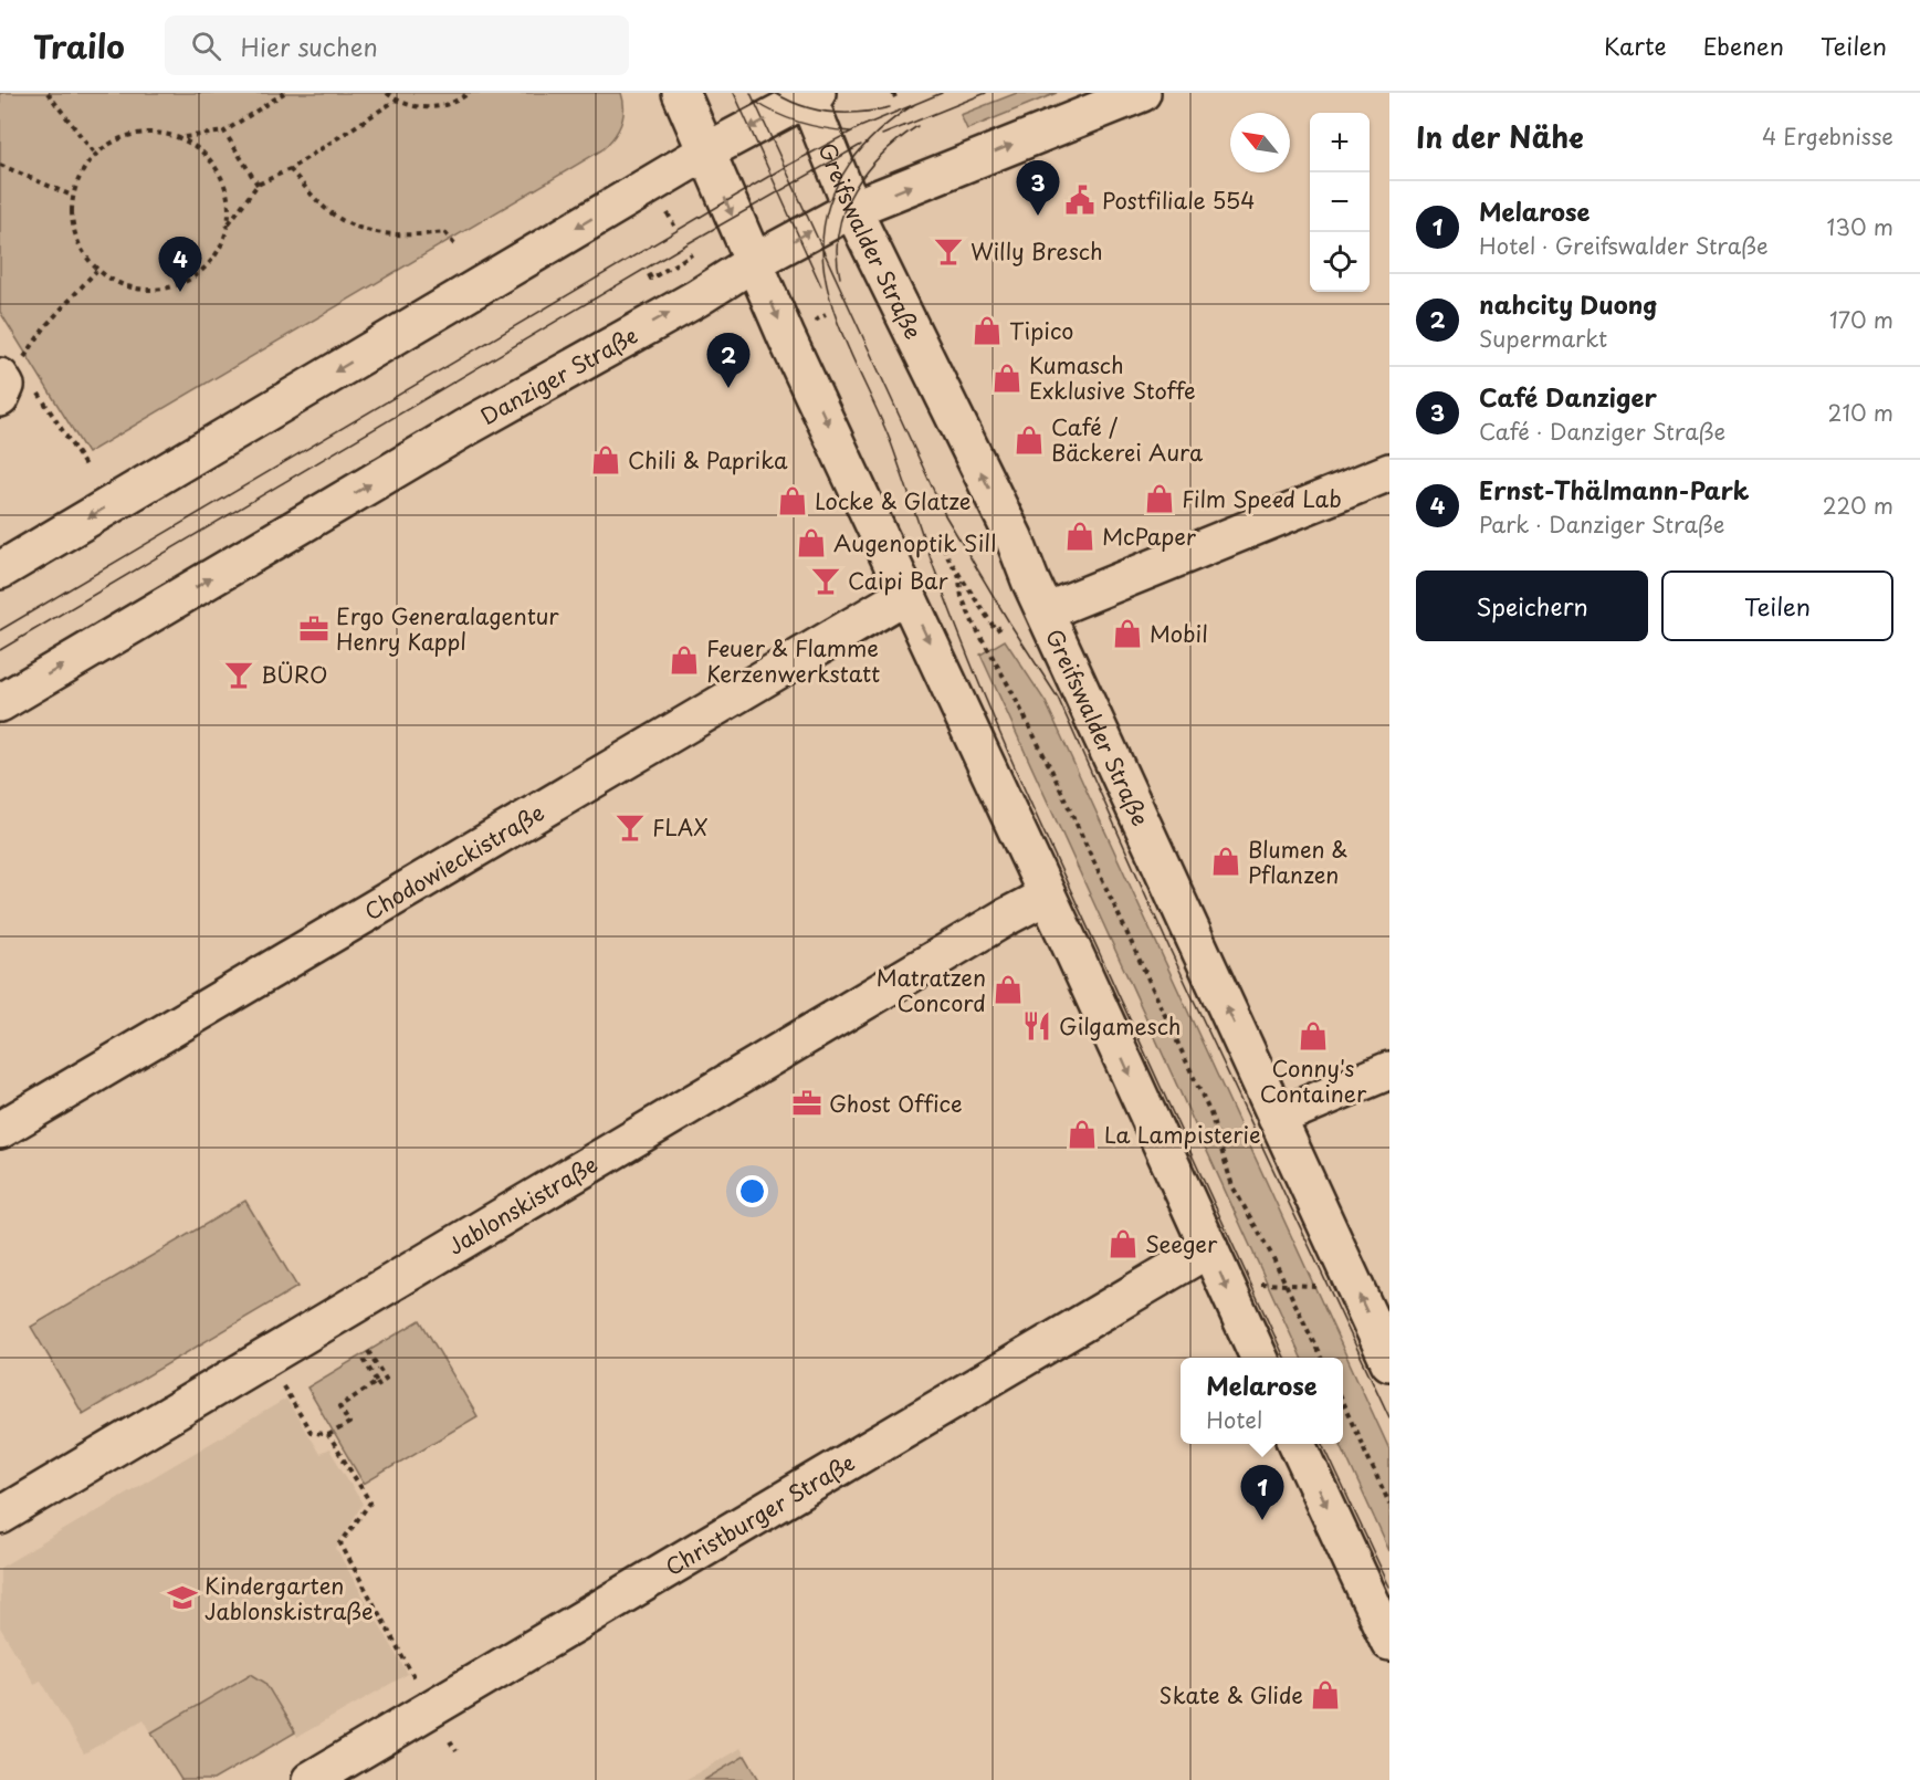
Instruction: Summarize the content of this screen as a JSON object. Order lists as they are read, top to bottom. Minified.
{"streets":{"main road":["Greifswalder Straße","Danziger Straße","Chodowieckistraße","Jablonskistraße","Christburger Straße"]},"crossings":[["Greifswalder Straße","Danziger Straße"]],"places":{"public building":["Postfiliale 554"],"bar":["Willy Bresch","Caipi Bar","BÜRO","FLAX"],"shop":["Tipico","Kumasch Exklusive Stoffe","Café / Bäckerei Aura","Chili & Paprika","Film Speed Lab","Locke & Glatze","McPaper","Augenoptik Sill","Mobil","Feuer & Flamme Kerzenwerkstatt","Blumen & Pflanzen","Matratzen Concord","Conny's Container","La Lampisterie","Seeger","Skate & Glide"],"office":["Ergo Generalagentur Henry Kappl","Ghost Office"],"restaurant":["Gilgamesch"],"school or university":["Kindergarten Jablonskistraße"]},"north":"top left","page":{"header":"Trailo","search":"Hier suchen","nav":["Karte","Ebenen","Teilen"],"heading":["In der Nähe","4 Ergebnisse"],"map_buttons":["+","−"],"pins":["3","4","2","1"],"list":[{"mark":"1","name":"Melarose","note":"Hotel · Greifswalder Straße","value":"130 m"},{"mark":"2","name":"nahcity Duong","note":"Supermarkt","value":"170 m"},{"mark":"3","name":"Café Danziger","note":"Café · Danziger Straße","value":"210 m"},{"mark":"4","name":"Ernst-Thälmann-Park","note":"Park · Danziger Straße","value":"220 m"}],"buttons":["Speichern","Teilen"],"popup":["Melarose","Hotel"]}}
